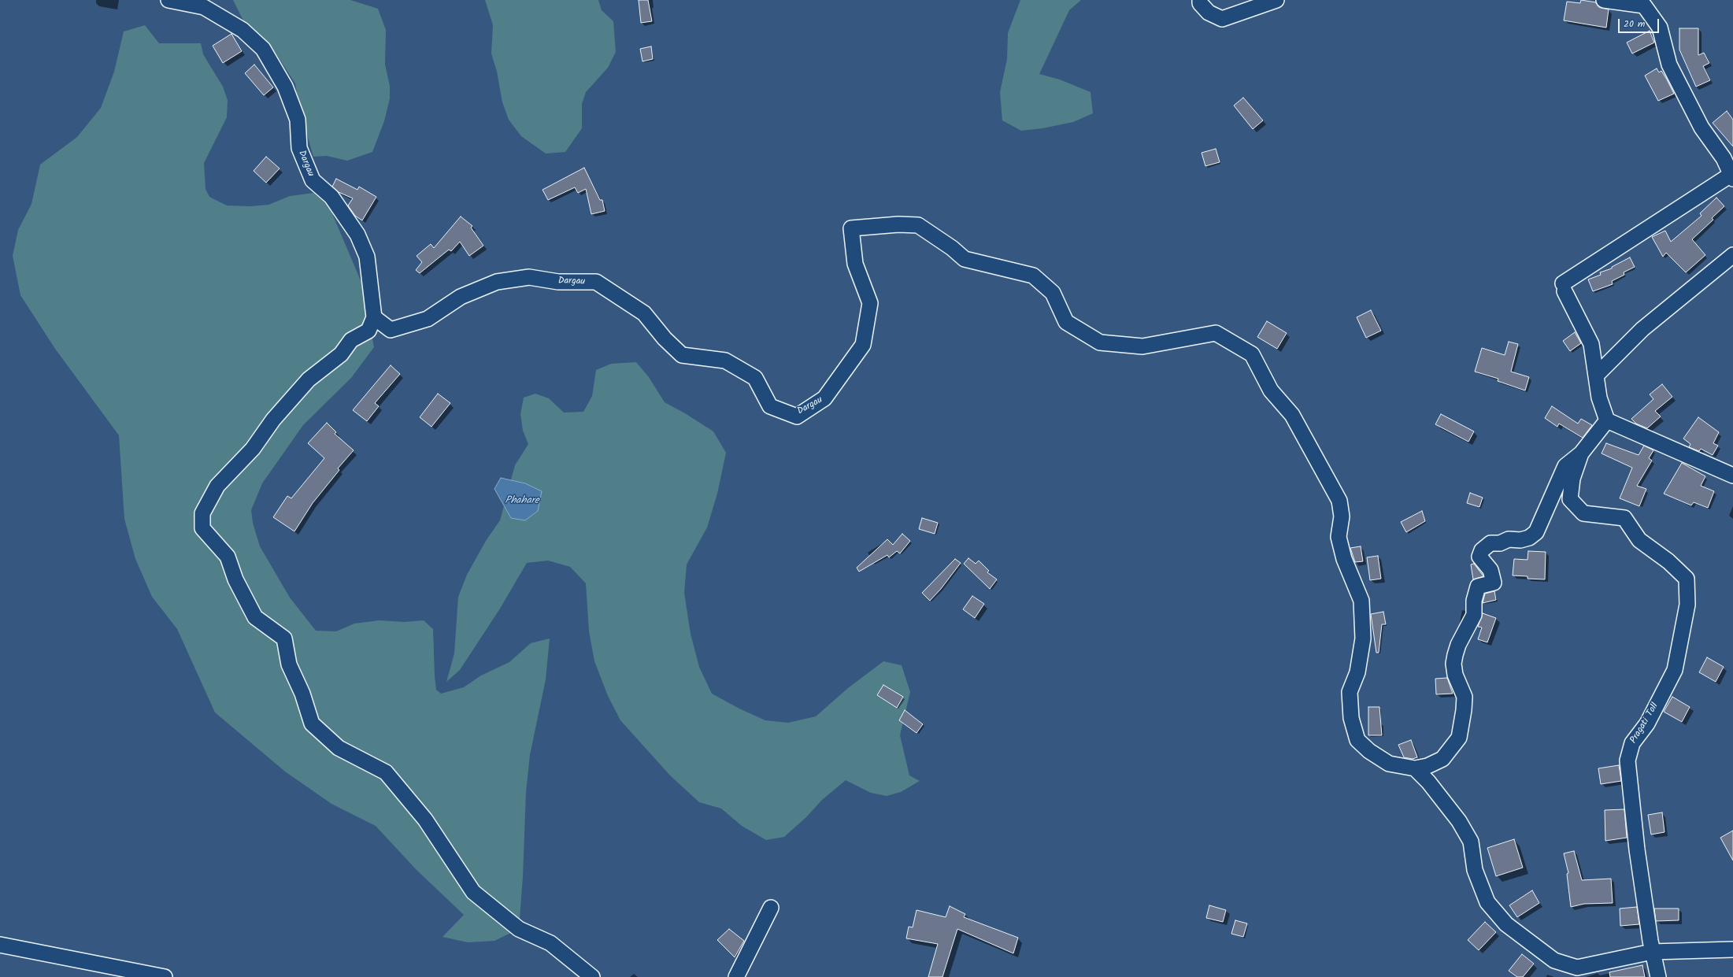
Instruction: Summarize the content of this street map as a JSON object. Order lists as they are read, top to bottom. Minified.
{"streets":{"street":["Dargau","Pragati Toll"]},"water":["Phahare"],"scale_bar":"20 m"}
